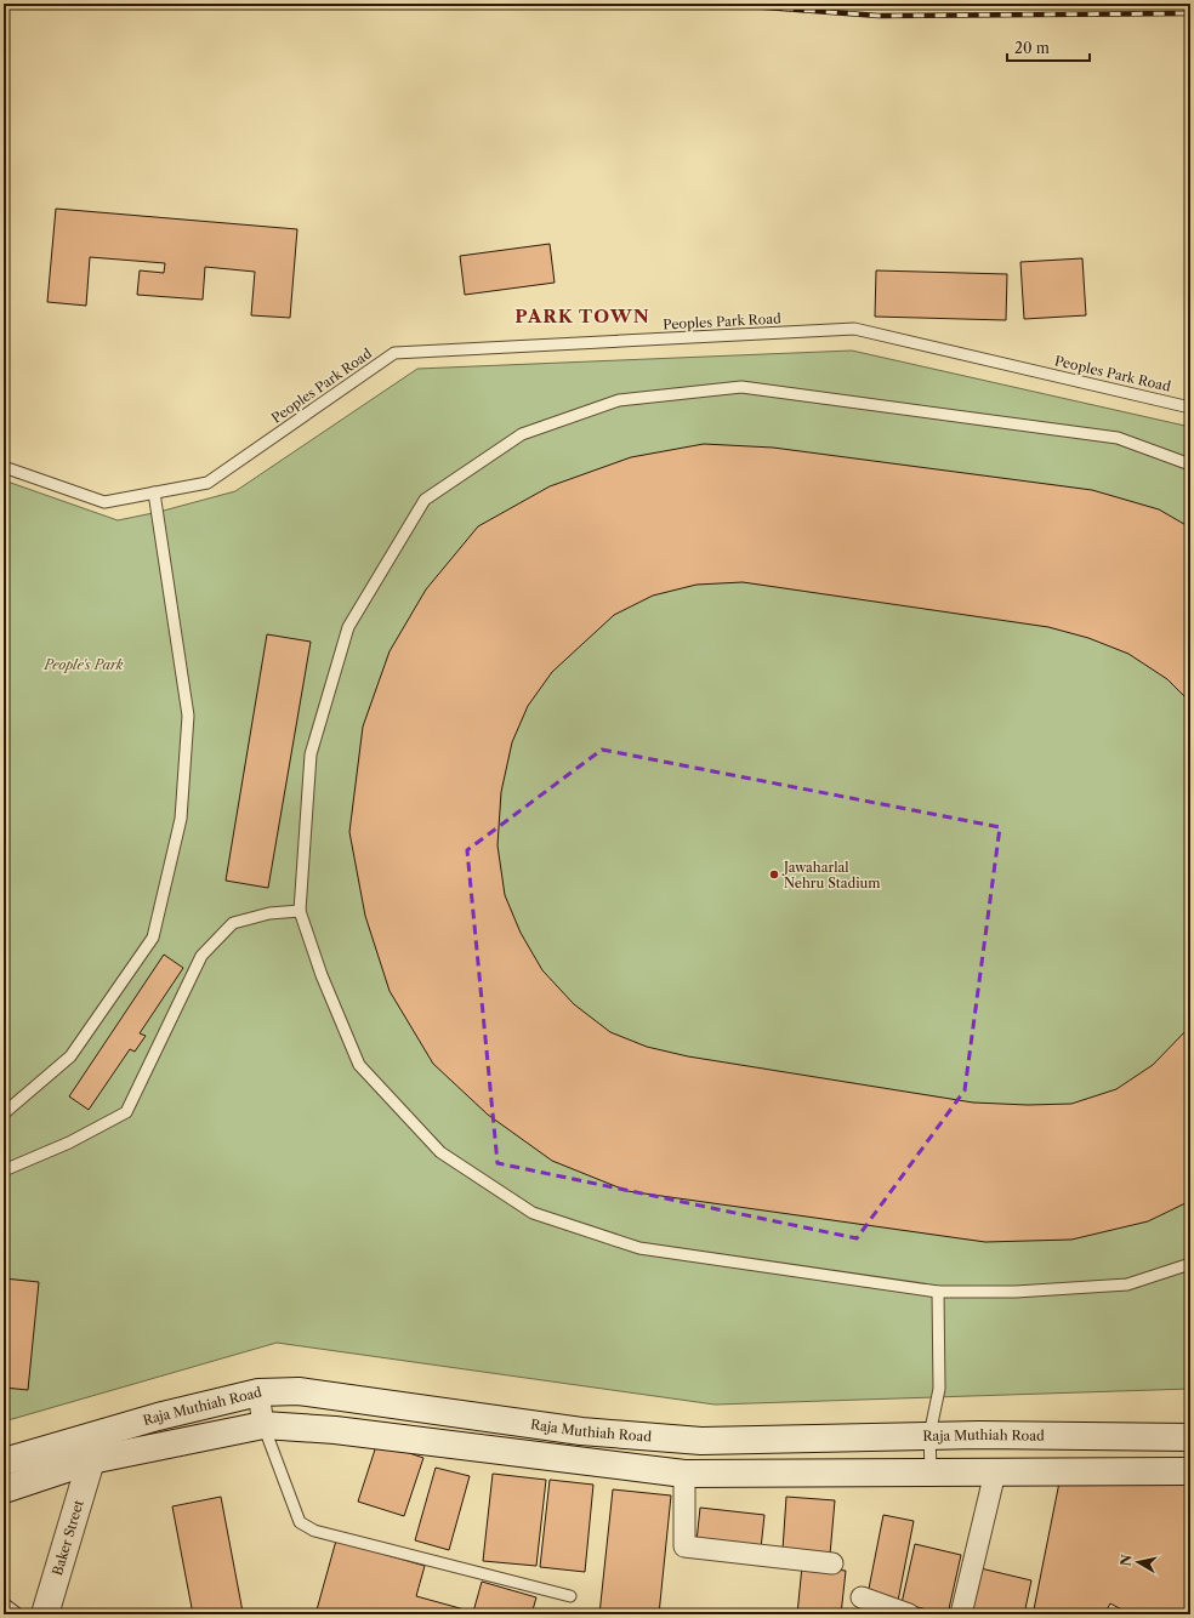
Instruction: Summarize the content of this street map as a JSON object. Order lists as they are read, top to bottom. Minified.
{"streets":{"main road":["Raja Muthiah Road","Baker Street"],"lane":["Peoples Park Road"]},"districts":["PARK TOWN"],"parks":["People's Park"],"places":["Jawaharlal Nehru Stadium"],"scale_bar":"20 m","north":"left"}
